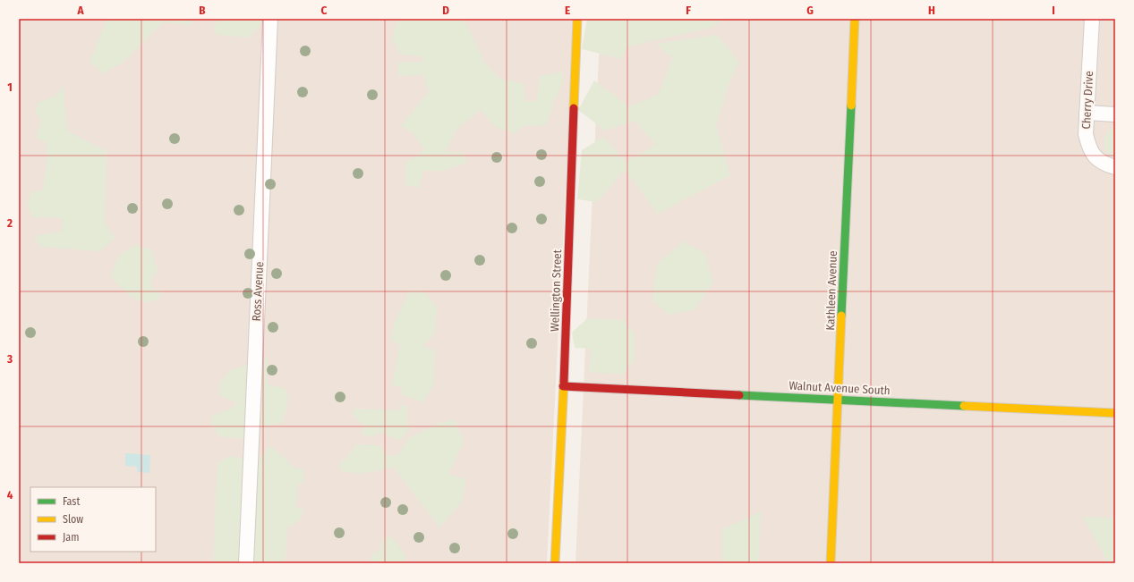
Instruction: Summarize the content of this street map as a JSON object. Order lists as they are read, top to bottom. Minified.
{"streets":{"street":["Cherry Drive","Wellington Street","Kathleen Avenue","Ross Avenue","Walnut Avenue South"]},"crossings":[["Wellington Street","Walnut Avenue South"],["Kathleen Avenue","Walnut Avenue South"]],"legend":["Fast","Slow","Jam"],"grid":{"columns":["A","B","C","D","E","F","G","H","I"],"rows":["1","2","3","4"]}}
